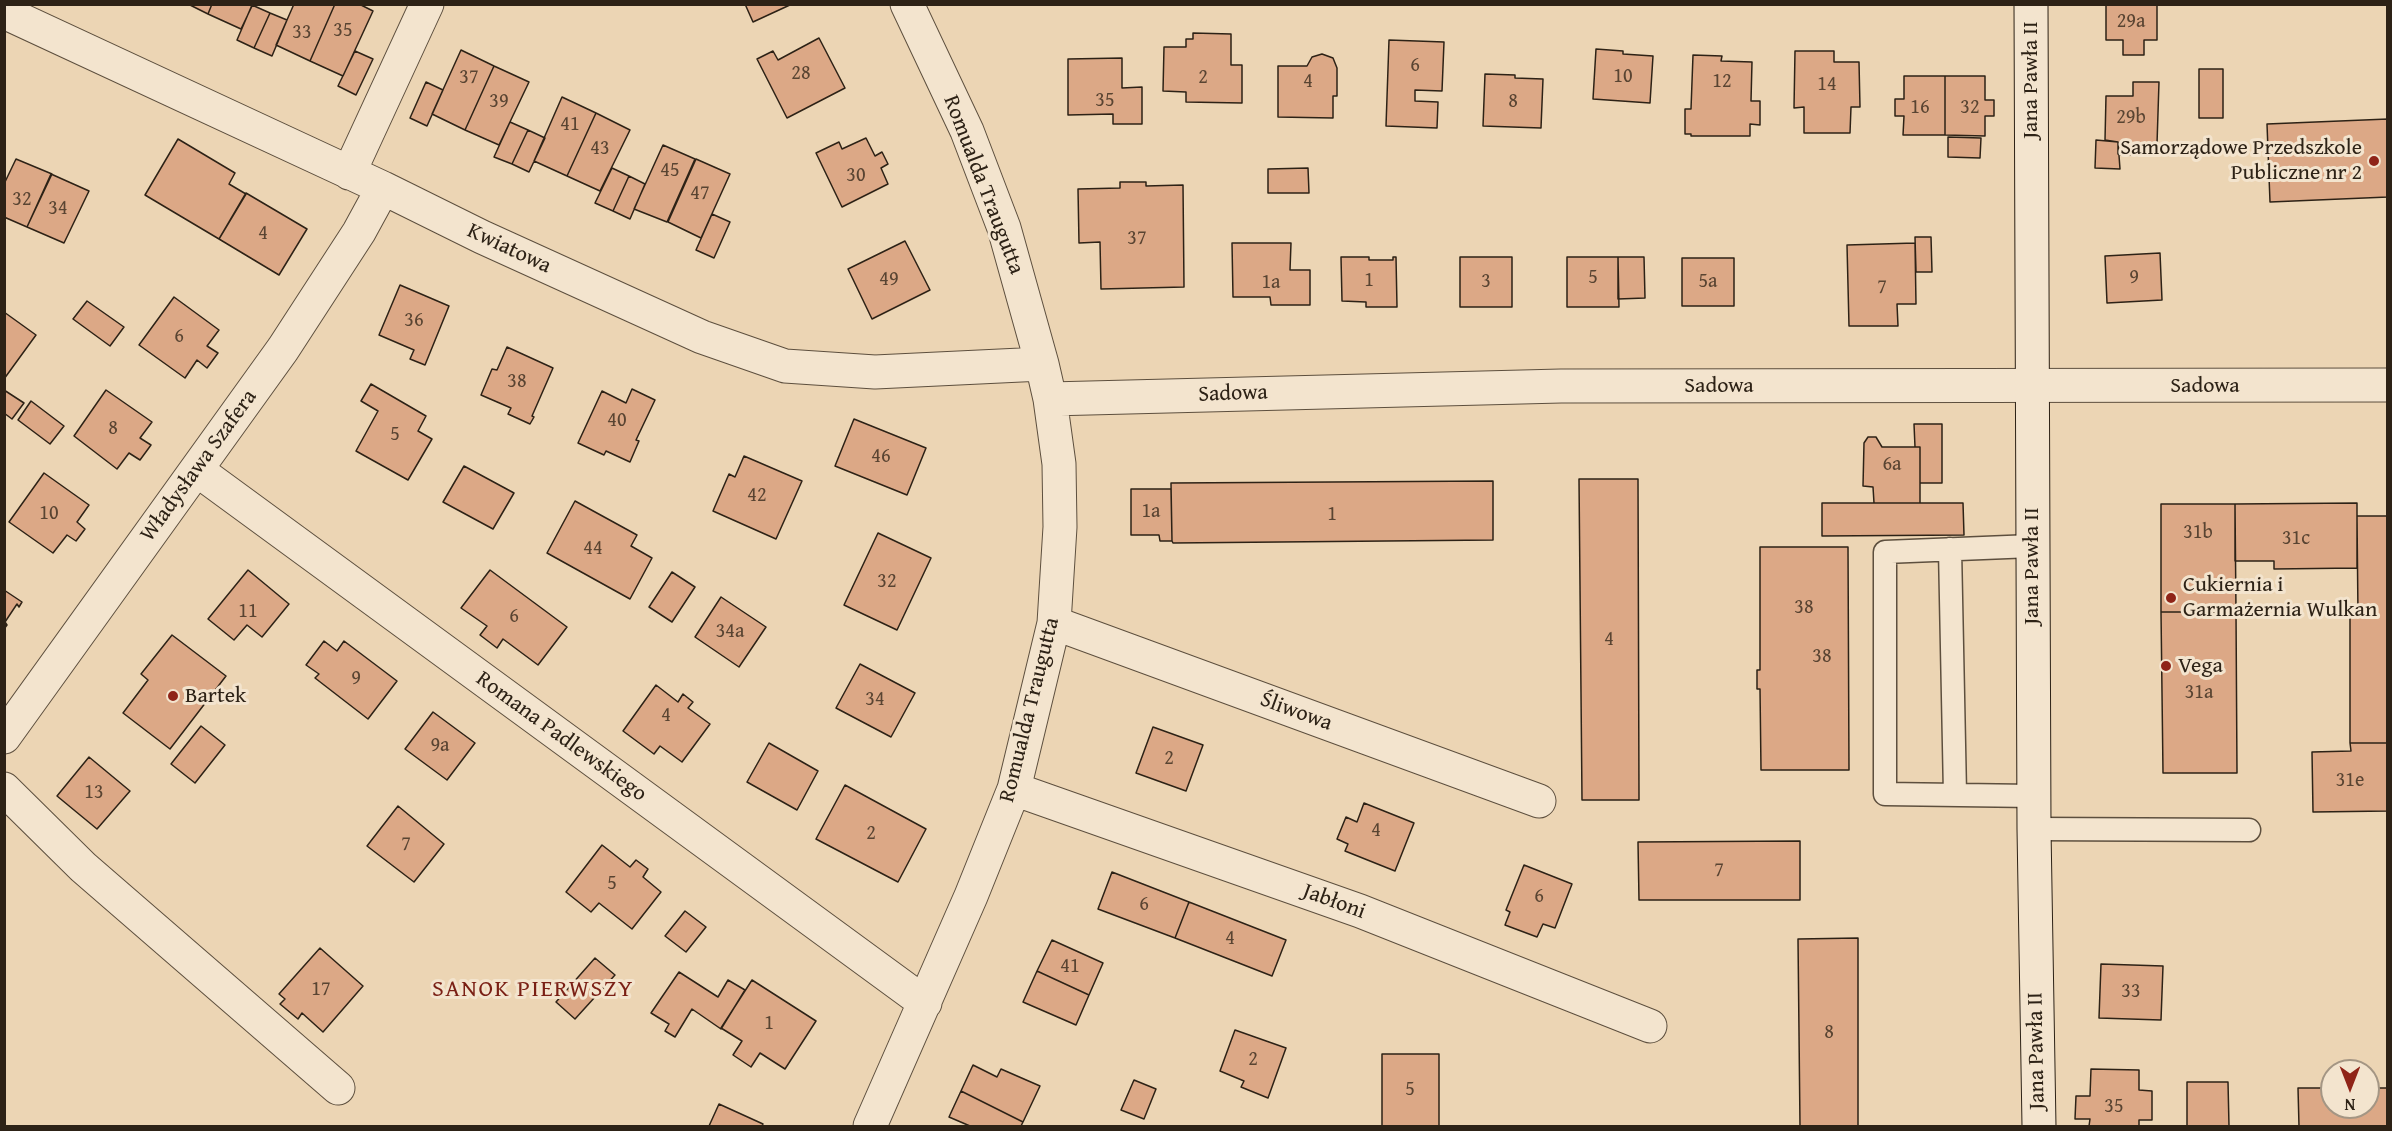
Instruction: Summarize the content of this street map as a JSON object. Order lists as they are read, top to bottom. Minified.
{"streets":{"street":["Jana Pawła II","Romualda Traugutta","Kwiatowa","Sadowa","Władysława Szafera","Śliwowa","Romana Padlewskiego","Jabłoni"]},"crossings":[["Jana Pawła II","Sadowa"],["Romualda Traugutta","Kwiatowa"],["Romualda Traugutta","Sadowa"],["Romualda Traugutta","Śliwowa"],["Romualda Traugutta","Romana Padlewskiego"],["Romualda Traugutta","Jabłoni"],["Kwiatowa","Władysława Szafera"],["Władysława Szafera","Romana Padlewskiego"]],"districts":["SANOK PIERWSZY"],"places":["Samorządowe Przedszkole Publiczne nr 2","Cukiernia i Garmażernia Wulkan","Vega","Bartek"],"house_numbers":["29a","35","33","6","28","10","37","2","4","12","14","35","39","8","16","32","29b","41","43","45","30","47","32","34","4","37","5","9","49","1","3","5a","1a","7","36","6","38","40","8","5","46","6a","42","1a","10","1","31b","31c","44","32","38","11","6","34a","4","38","9","31a","34","4","9a","2","31e","13","4","2","7","7","5","6","6","4","41","17","33","1","8","2","5","35"],"north":"bottom"}
